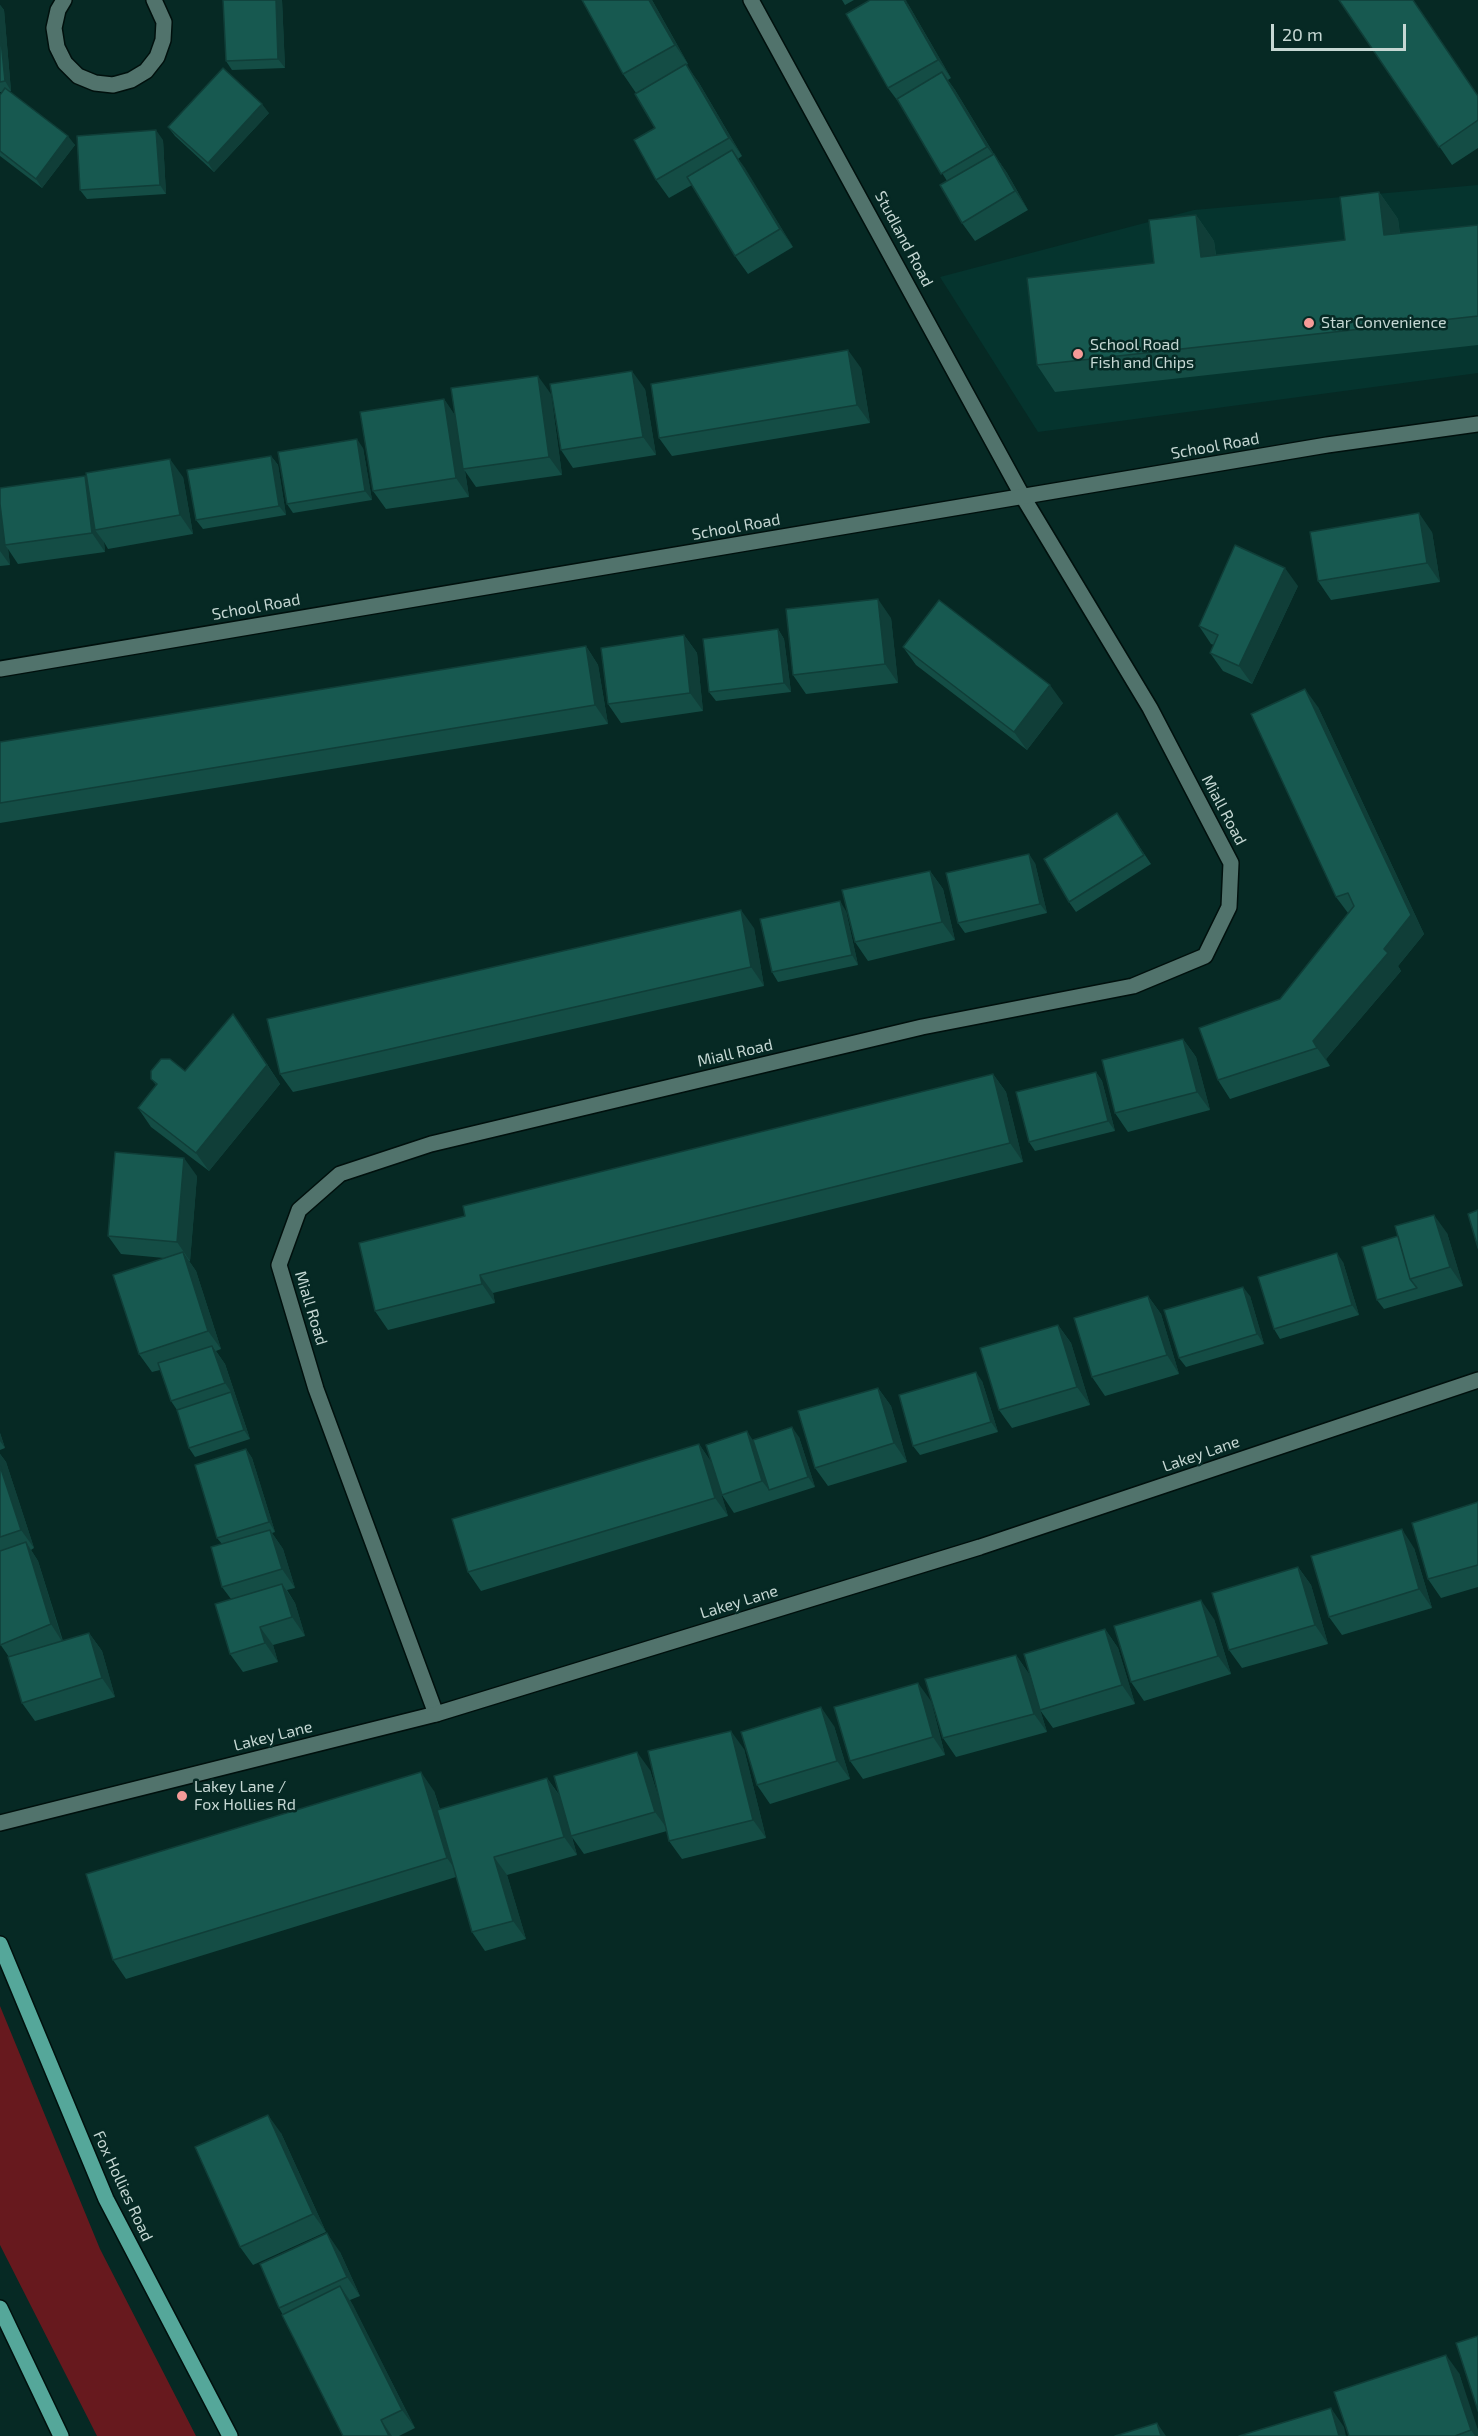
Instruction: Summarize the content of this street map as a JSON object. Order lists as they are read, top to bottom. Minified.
{"streets":{"main road":["Fox Hollies Road"],"street":["Studland Road","School Road","Miall Road","Lakey Lane"]},"crossings":[["Studland Road","School Road"],["Studland Road","Miall Road"],["School Road","Miall Road"],["Miall Road","Lakey Lane"]],"places":["Star Convenience","School Road Fish and Chips","Lakey Lane / Fox Hollies Rd"],"scale_bar":"20 m"}
